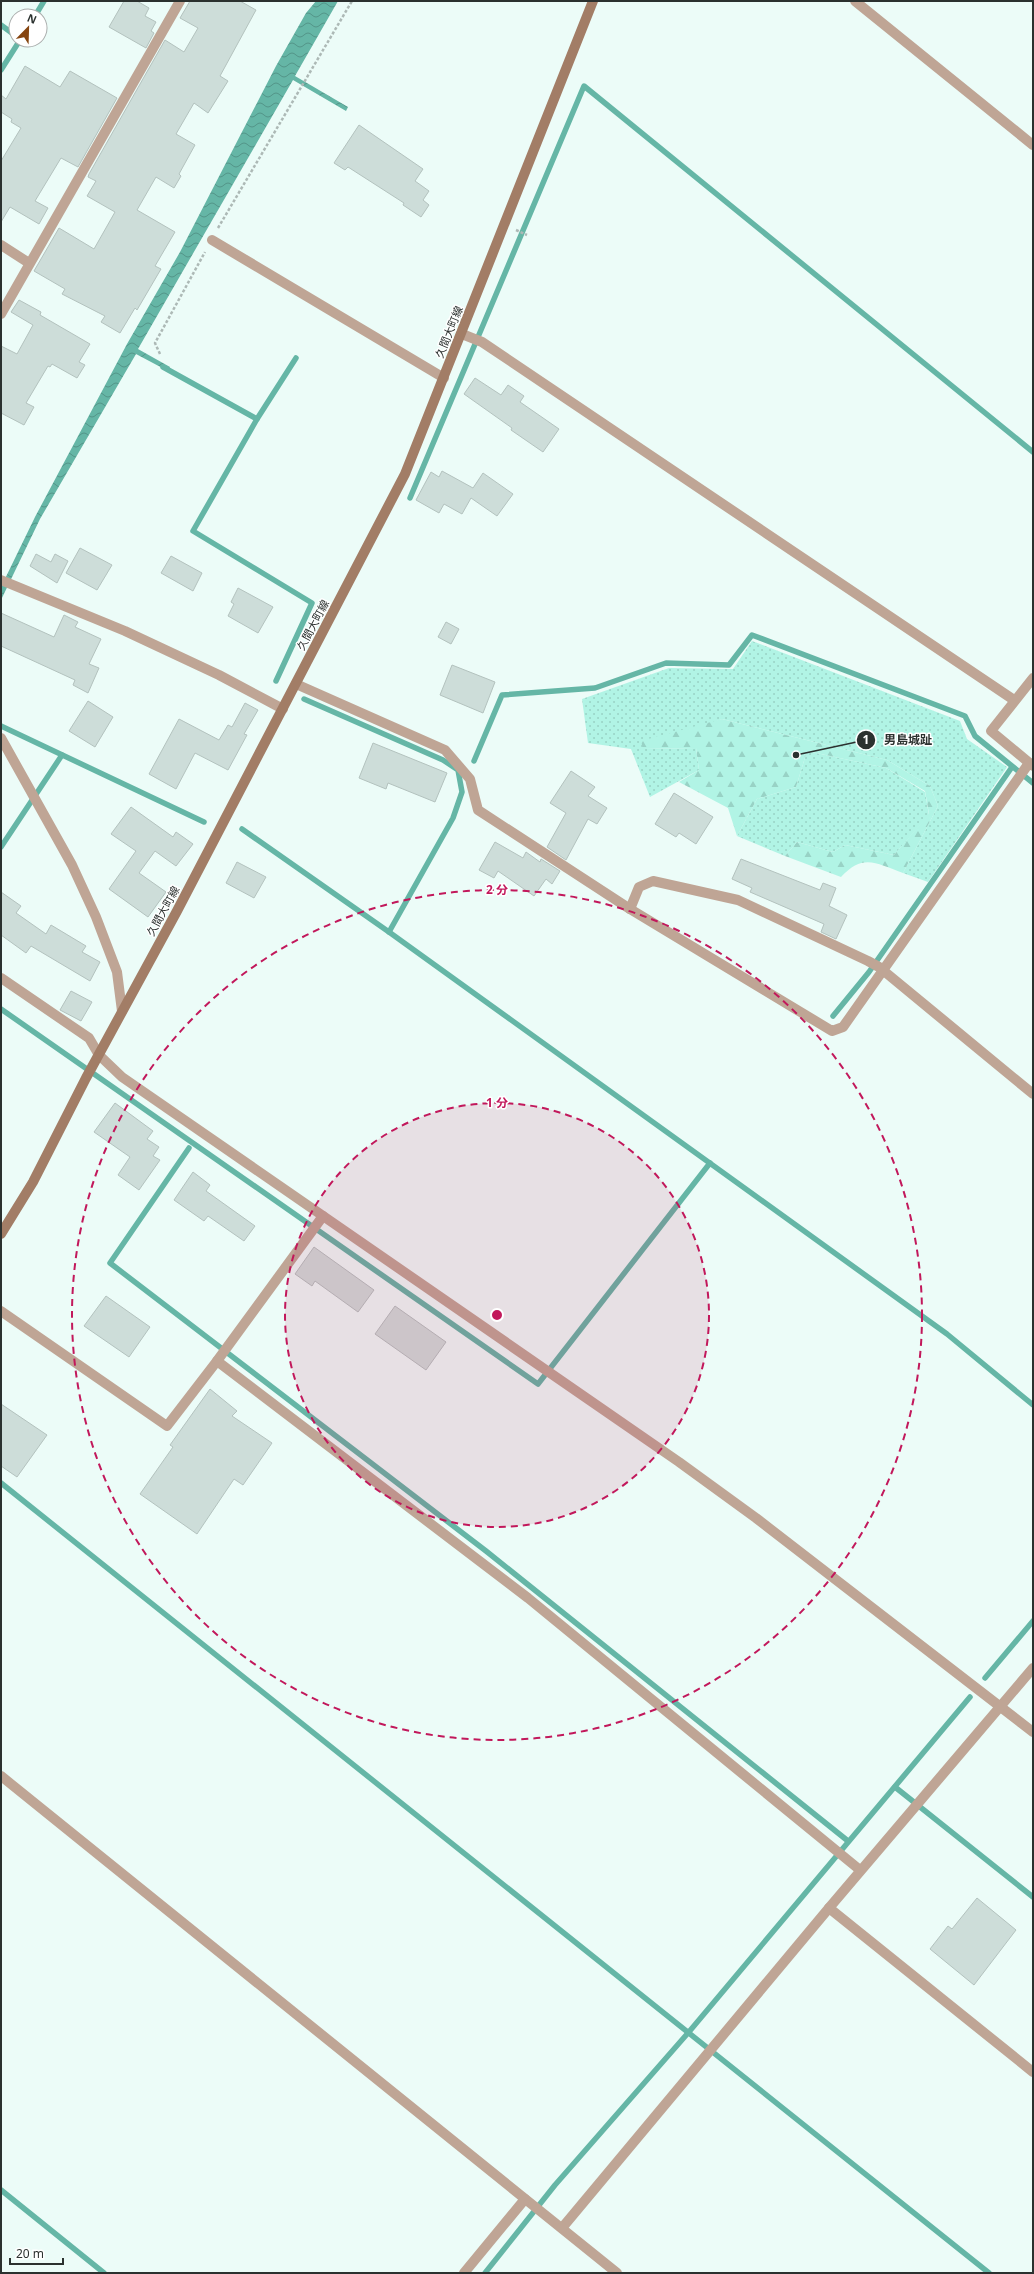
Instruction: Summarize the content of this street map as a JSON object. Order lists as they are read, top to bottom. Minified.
{"streets":{"main road":["久間大町線"]},"places":["男島城趾"],"scale_bar":"20 m","north":"top right","rings":["2 分","1 分"]}
